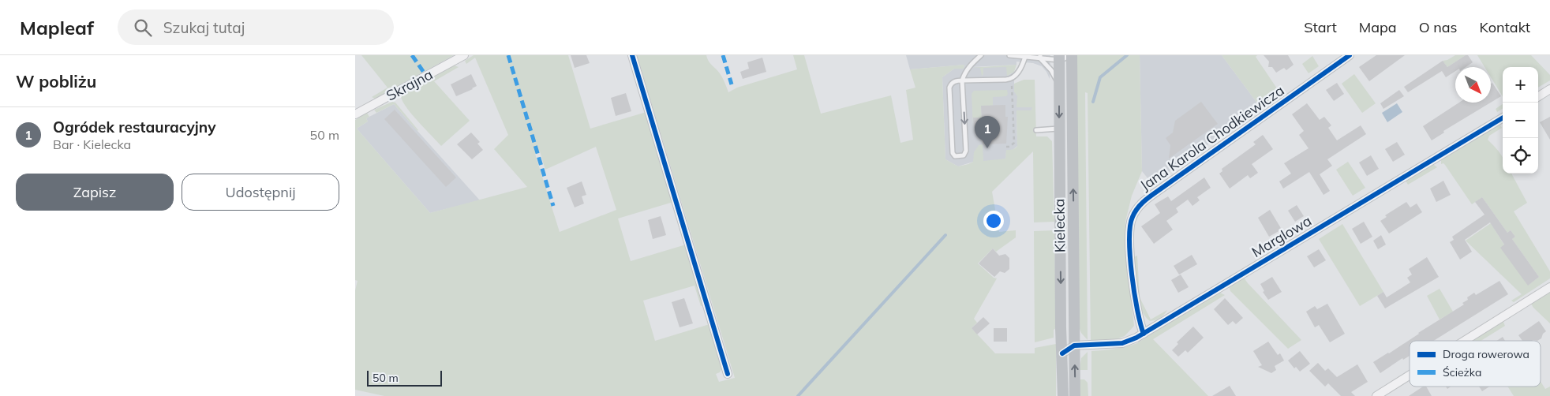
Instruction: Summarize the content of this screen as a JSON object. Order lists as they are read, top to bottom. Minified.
{"streets":{"main road":["Kielecka"],"street":["Skrajna","Jana Karola Chodkiewicza","Marglowa"]},"crossings":[["Jana Karola Chodkiewicza","Marglowa"],["Kielecka","Marglowa"]],"legend":["Droga rowerowa","Ścieżka"],"scale_bar":"50 m","north":"bottom right","page":{"header":"Mapleaf","search":"Szukaj tutaj","nav":["Start","Mapa","O nas","Kontakt"],"heading":"W pobliżu","map_buttons":["+","−"],"list":[{"mark":"1","name":"Ogródek restauracyjny","note":"Bar · Kielecka","value":"50 m"}],"pins":"1","buttons":["Zapisz","Udostępnij"],"scale":"50 m"}}
